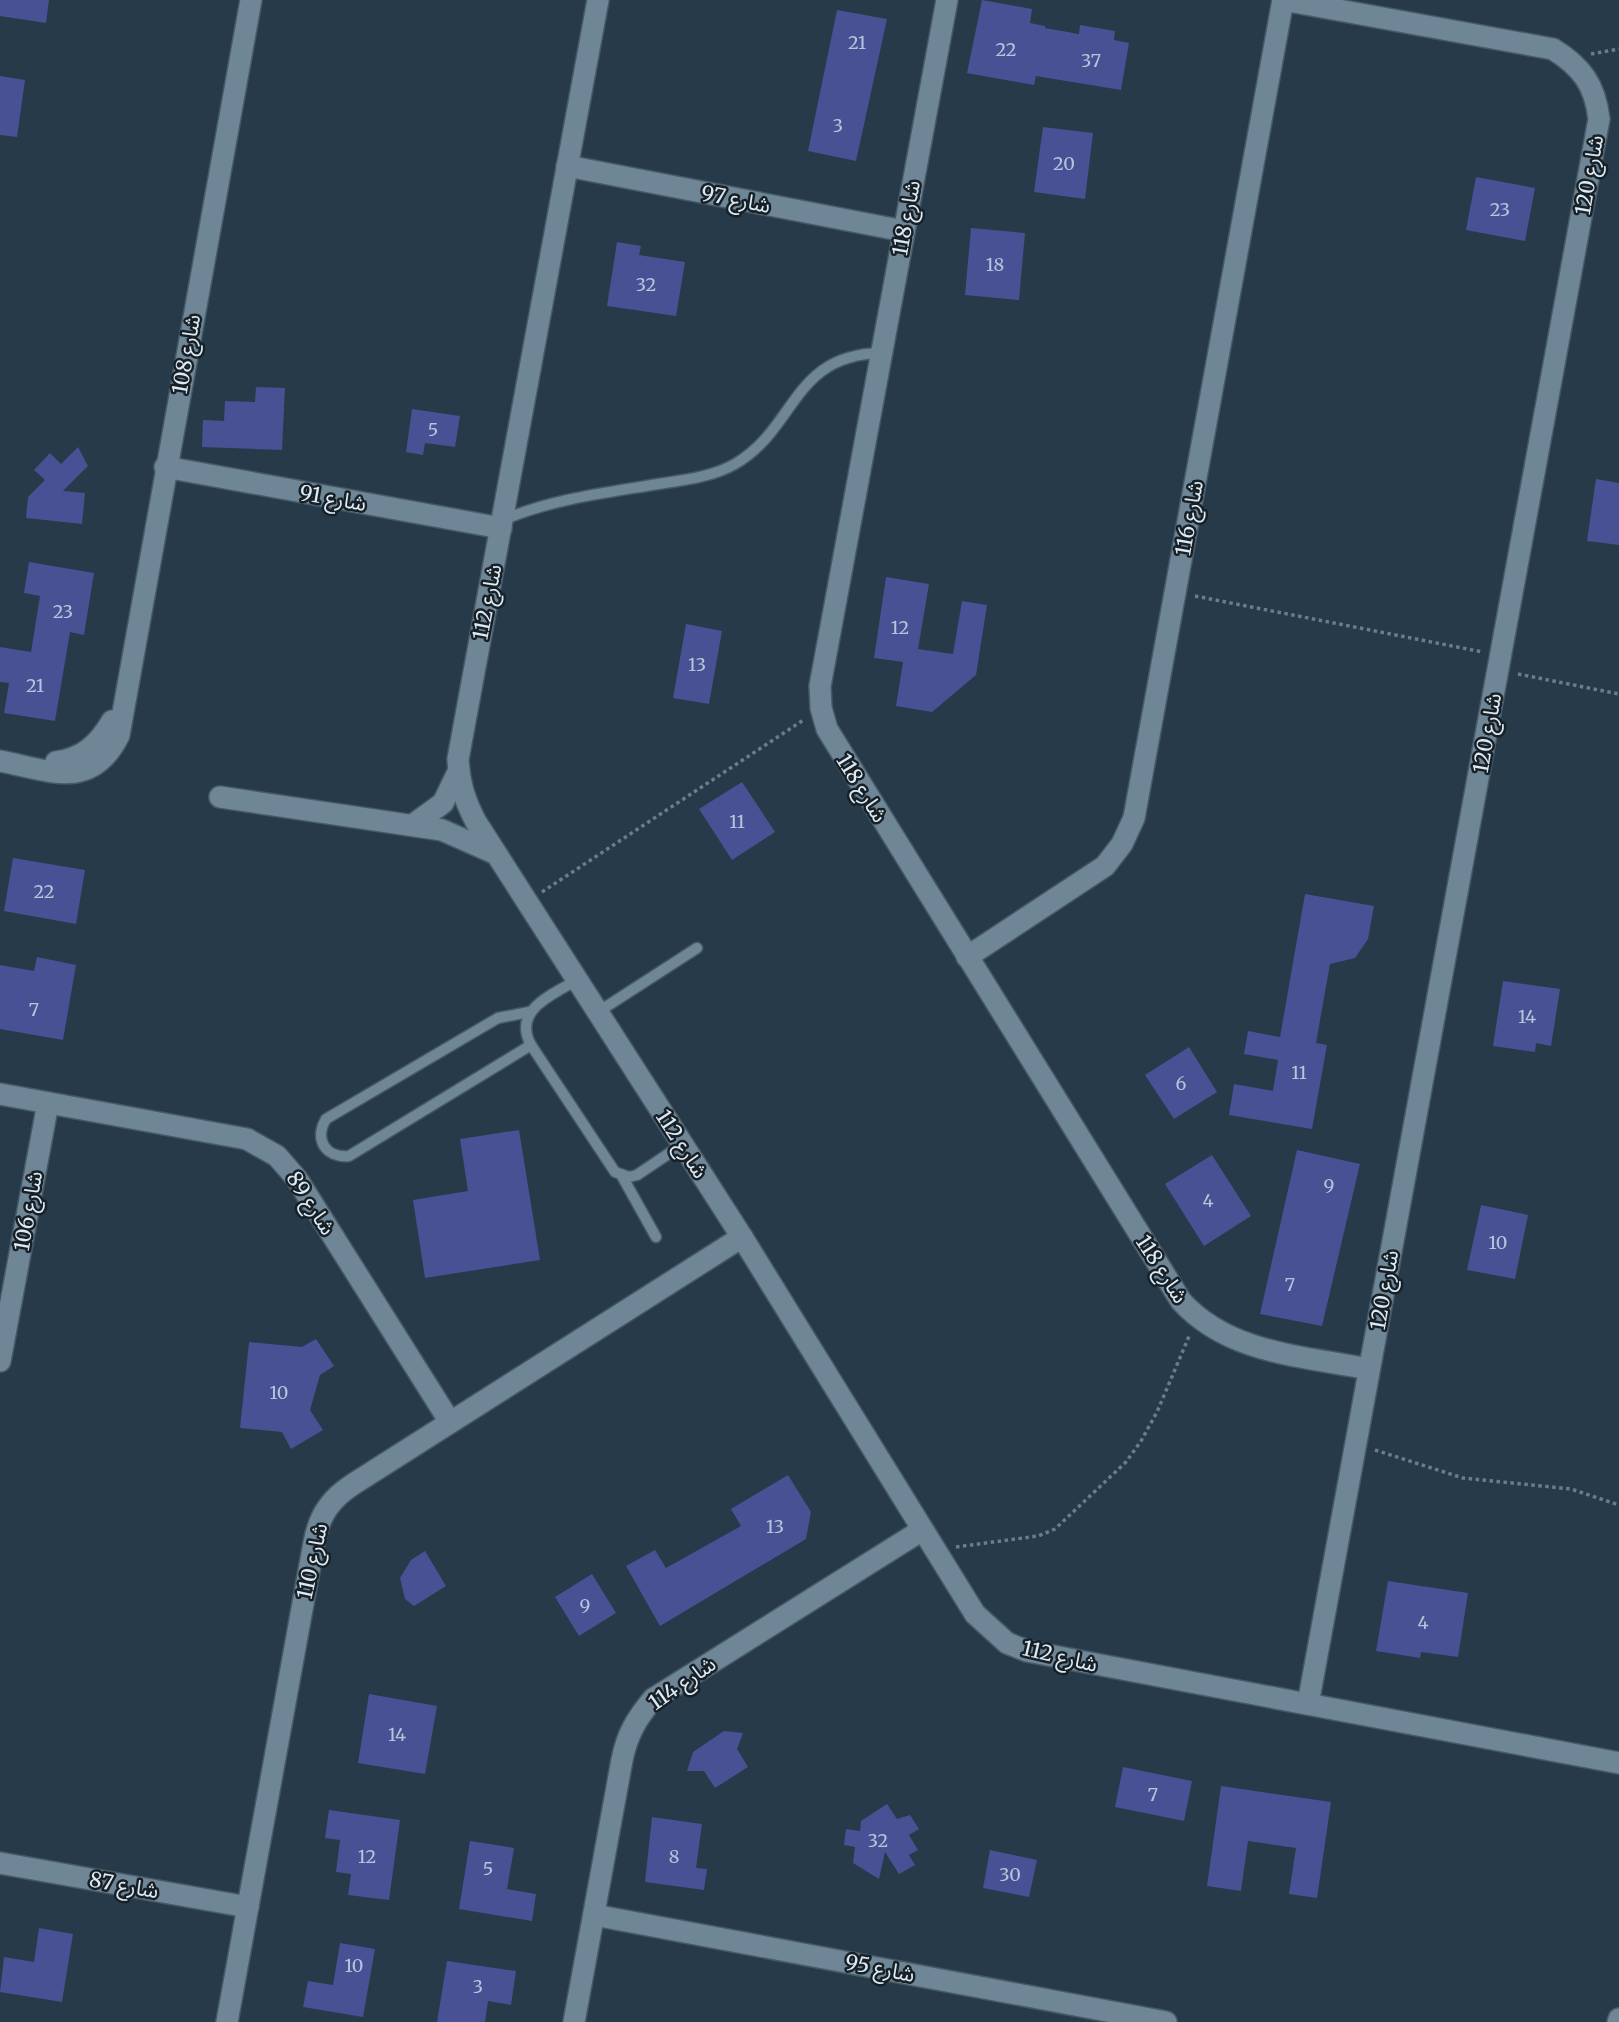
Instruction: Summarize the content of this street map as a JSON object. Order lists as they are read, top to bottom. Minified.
{"streets":{"street":["شارع 120","شارع 97","شارع 118","شارع 108","شارع 91","شارع 116","شارع 112","شارع 89","شارع 106","شارع 110","شارع 114","شارع 87","شارع 95"]},"crossings":[["شارع 120","شارع 118"],["شارع 120","شارع 116"],["شارع 120","شارع 112"],["شارع 97","شارع 118"],["شارع 97","شارع 112"],["شارع 118","شارع 116"],["شارع 108","شارع 91"],["شارع 91","شارع 112"],["شارع 112","شارع 110"],["شارع 112","شارع 114"],["شارع 89","شارع 106"],["شارع 89","شارع 110"],["شارع 110","شارع 87"],["شارع 114","شارع 95"]],"house_numbers":["21","22","37","3","20","23","18","32","5","23","12","13","21","11","22","7","14","11","6","9","4","10","7","10","13","9","4","14","7","32","12","8","5","30","10","3"]}
